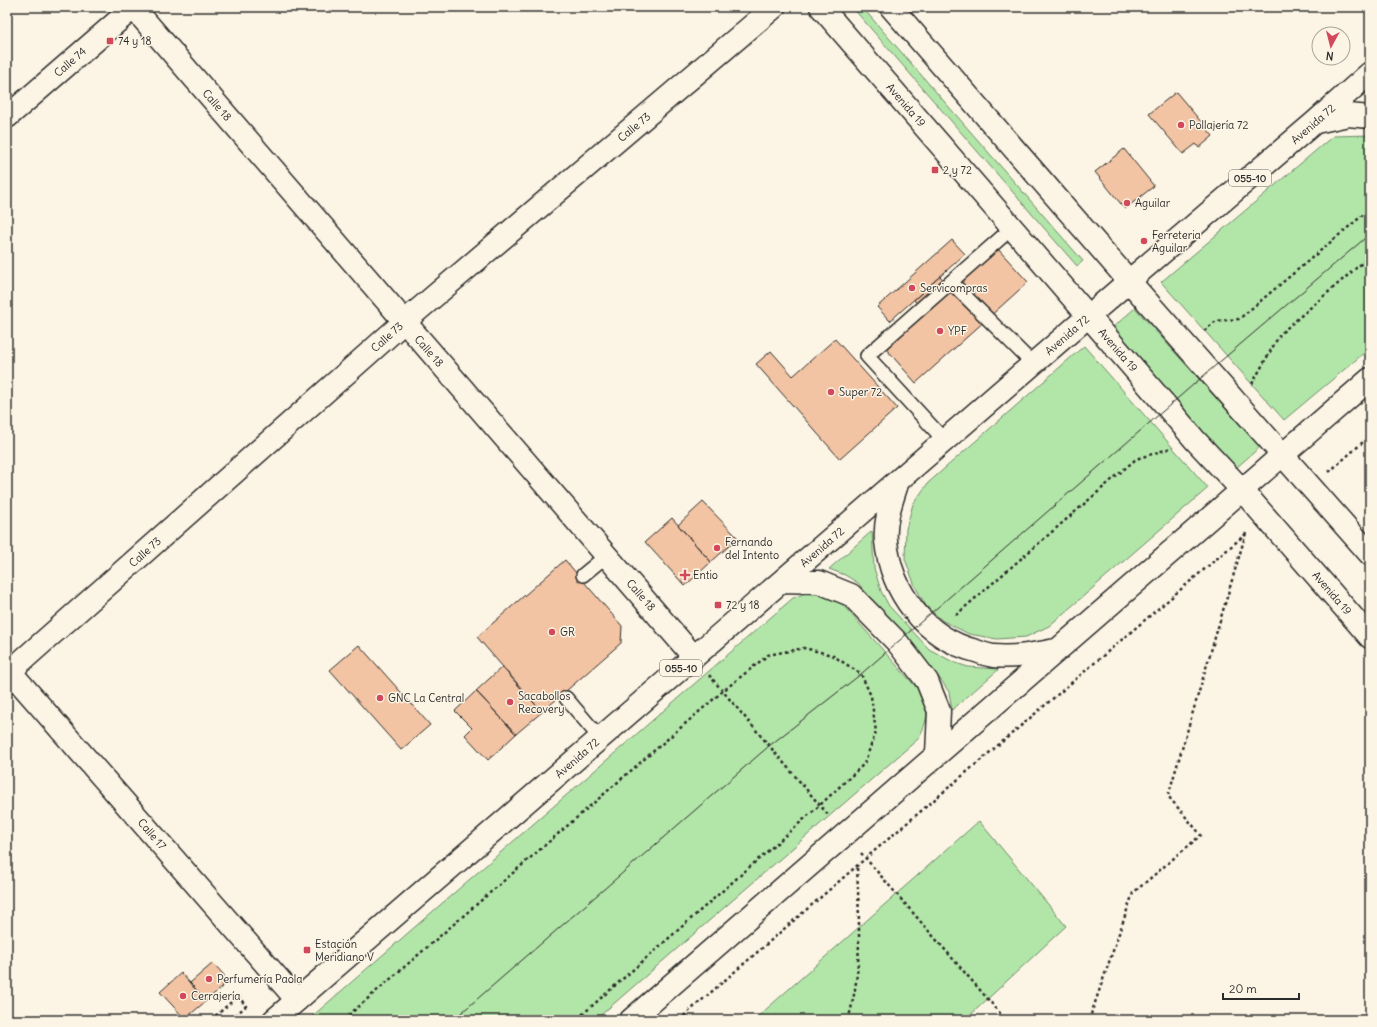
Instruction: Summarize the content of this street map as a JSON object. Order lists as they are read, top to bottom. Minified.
{"streets":{"main road":["Calle 74","Calle 18","Avenida 19","Avenida 72","Calle 73","055-10","Calle 17"]},"crossings":[["Calle 74","Calle 18"],["Calle 18","Avenida 72"],["Calle 18","Calle 73"],["Avenida 19","Avenida 72"],["Avenida 72","Calle 17"],["Calle 73","Calle 17"]],"places":{"transit":["74 y 18","2 y 72","72 y 18","Estación Meridiano V"],"other":["Pollajería 72","Aguilar","Ferreteria Aguilar","Servicompras","YPF","Super 72","Fernando del Intento","GR","GNC La Central","Sacabollos Recovery","Perfumería Paola","Cerrajería"],"health":["Entio"]},"scale_bar":"20 m","north":"bottom"}
